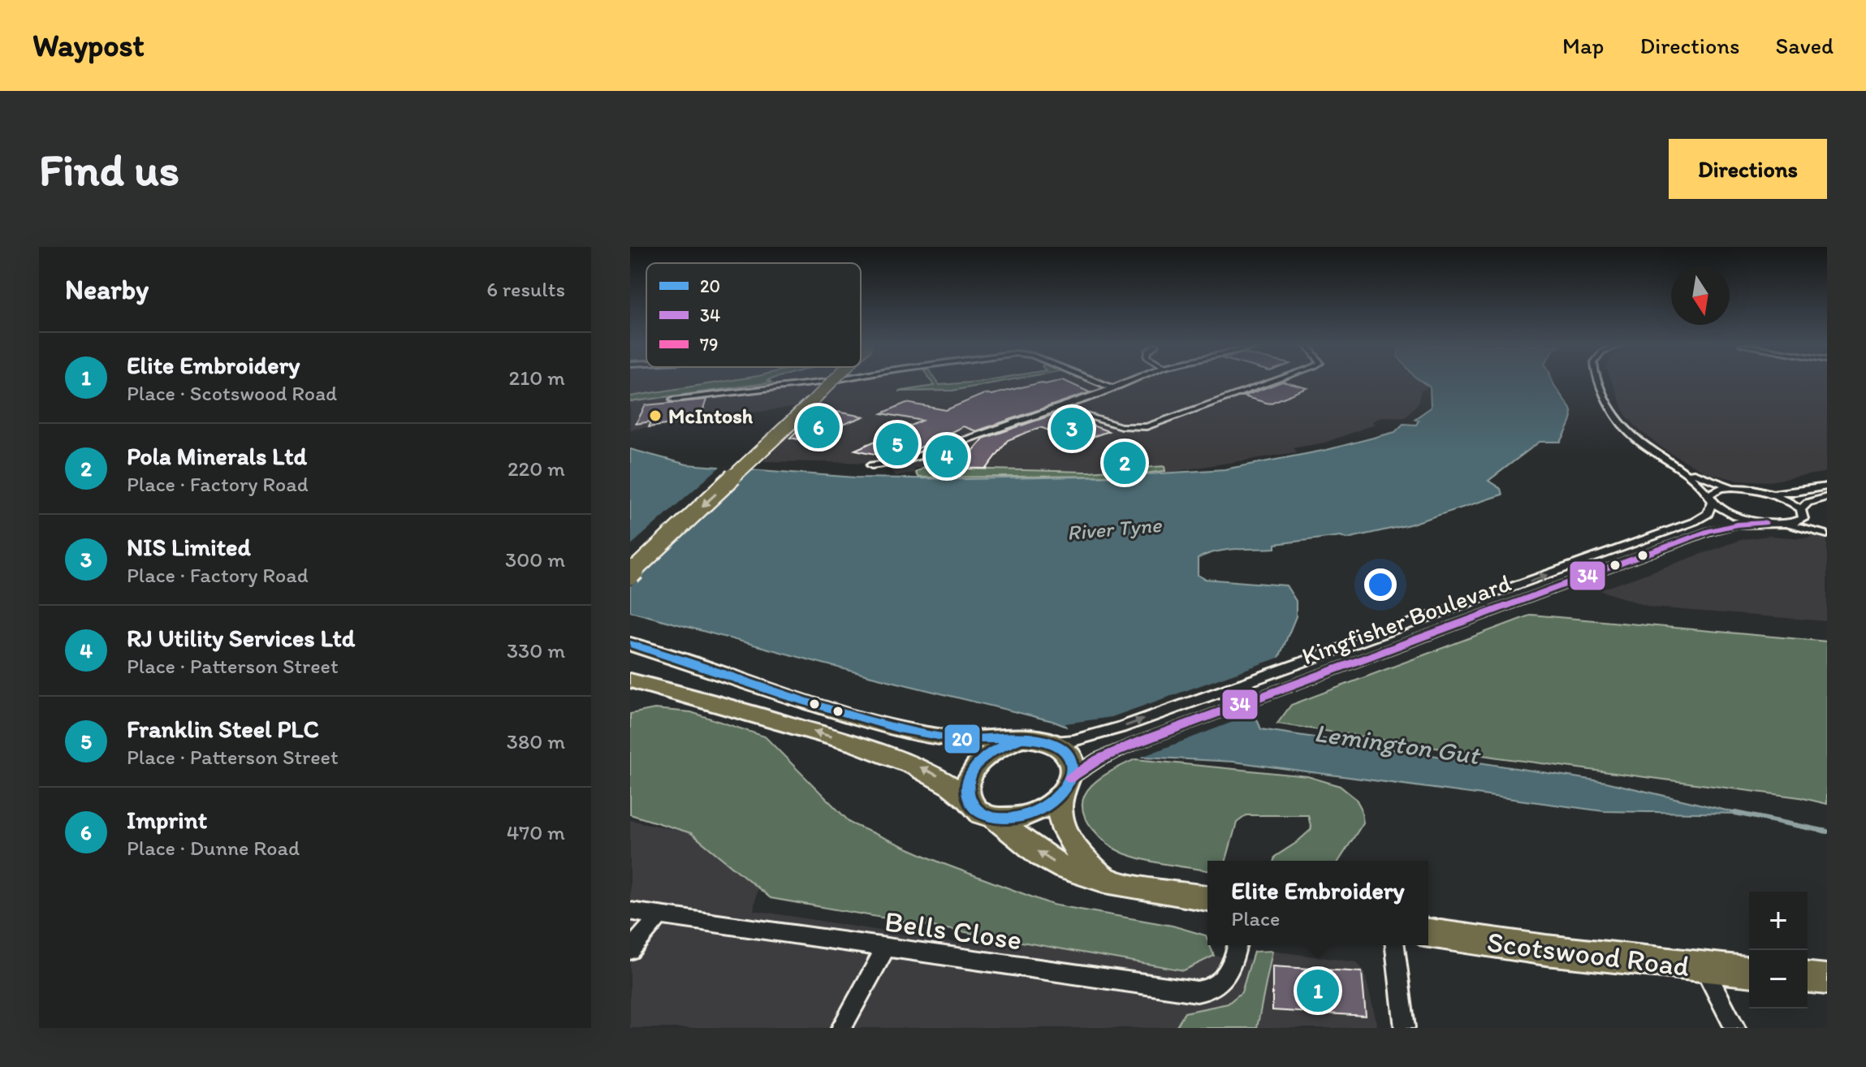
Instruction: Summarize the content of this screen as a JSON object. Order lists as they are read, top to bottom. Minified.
{"streets":{"main road":["Scotswood Road"],"street":["Kingfisher Boulevard","Bells Close"]},"water":["River Tyne","Lemington Gut"],"places":["McIntosh"],"lines":["transit line 34","transit line 20"],"legend":["20","34","79"],"north":"bottom","page":{"header":"Waypost","nav":["Map","Directions","Saved"],"buttons":"Directions","title":"Find us","heading":["Nearby","6 results"],"list":[{"mark":"1","name":"Elite Embroidery","note":"Place · Scotswood Road","value":"210 m"},{"mark":"2","name":"Pola Minerals Ltd","note":"Place · Factory Road","value":"220 m"},{"mark":"3","name":"NIS Limited","note":"Place · Factory Road","value":"300 m"},{"mark":"4","name":"RJ Utility Services Ltd","note":"Place · Patterson Street","value":"330 m"},{"mark":"5","name":"Franklin Steel PLC","note":"Place · Patterson Street","value":"380 m"},{"mark":"6","name":"Imprint","note":"Place · Dunne Road","value":"470 m"}],"pins":["6","3","5","4","2","1"],"popup":["Elite Embroidery","Place"],"map_buttons":["+","−"]}}
